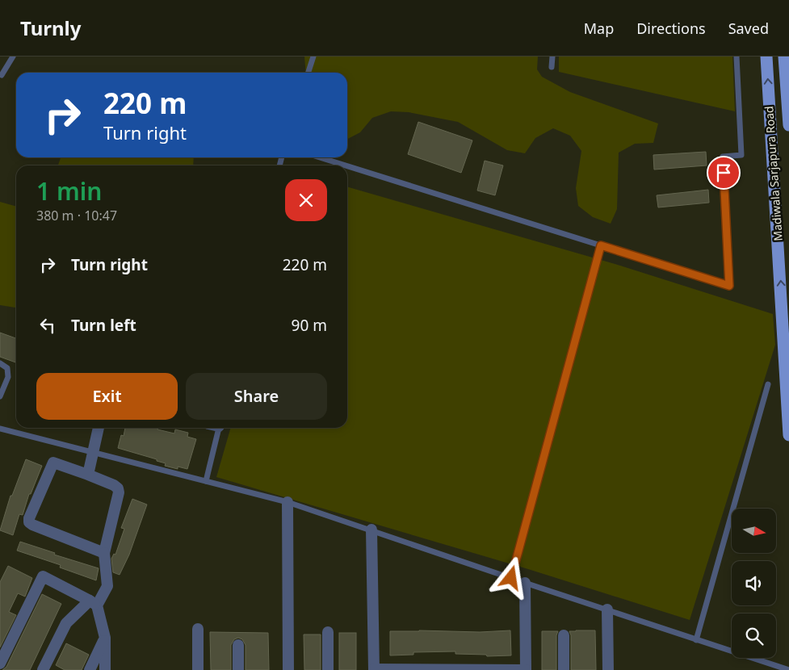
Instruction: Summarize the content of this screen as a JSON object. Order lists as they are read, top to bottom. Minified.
{"streets":{"main road":["Madiwala Sarjapura Road"]},"one_way":["Madiwala Sarjapura Road"],"north":"right","page":{"header":"Turnly","nav":["Map","Directions","Saved"],"turn":["220 m","Turn right"],"heading":["1 min","380 m · 10:47"],"list":[{"name":"Turn right","value":"220 m"},{"name":"Turn left","value":"90 m"}],"buttons":["Exit","Share"]}}
